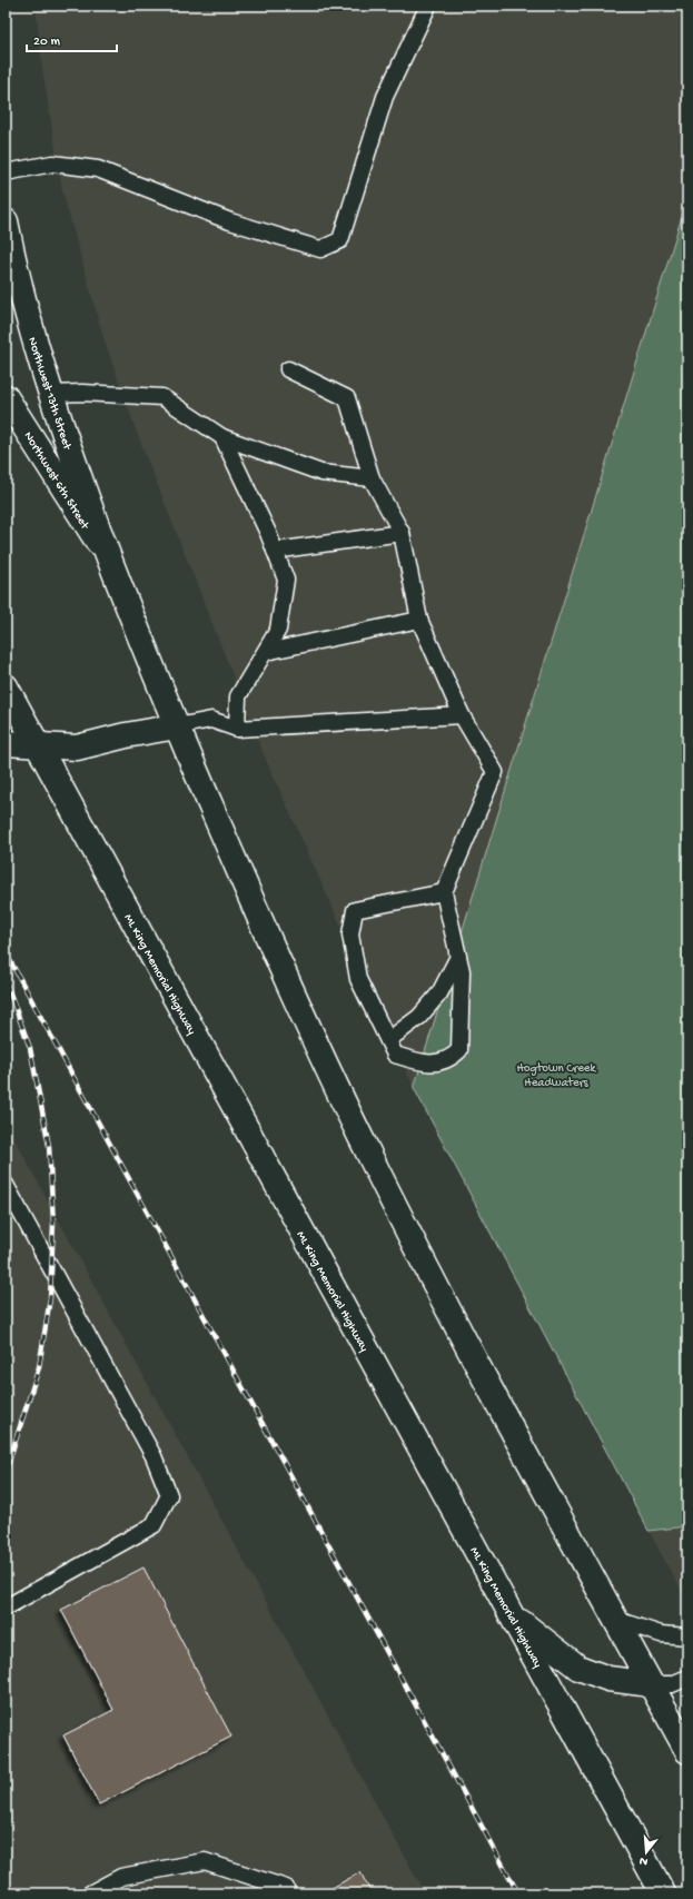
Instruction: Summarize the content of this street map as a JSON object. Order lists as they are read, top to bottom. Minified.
{"streets":{"main road":["Northwest 13th Street","Northwest 6th Street","ML King Memorial Highway"]},"crossings":[["Northwest 13th Street","Northwest 6th Street"]],"parks":["Hogtown Creek Headwaters"],"scale_bar":"20 m","north":"bottom"}
